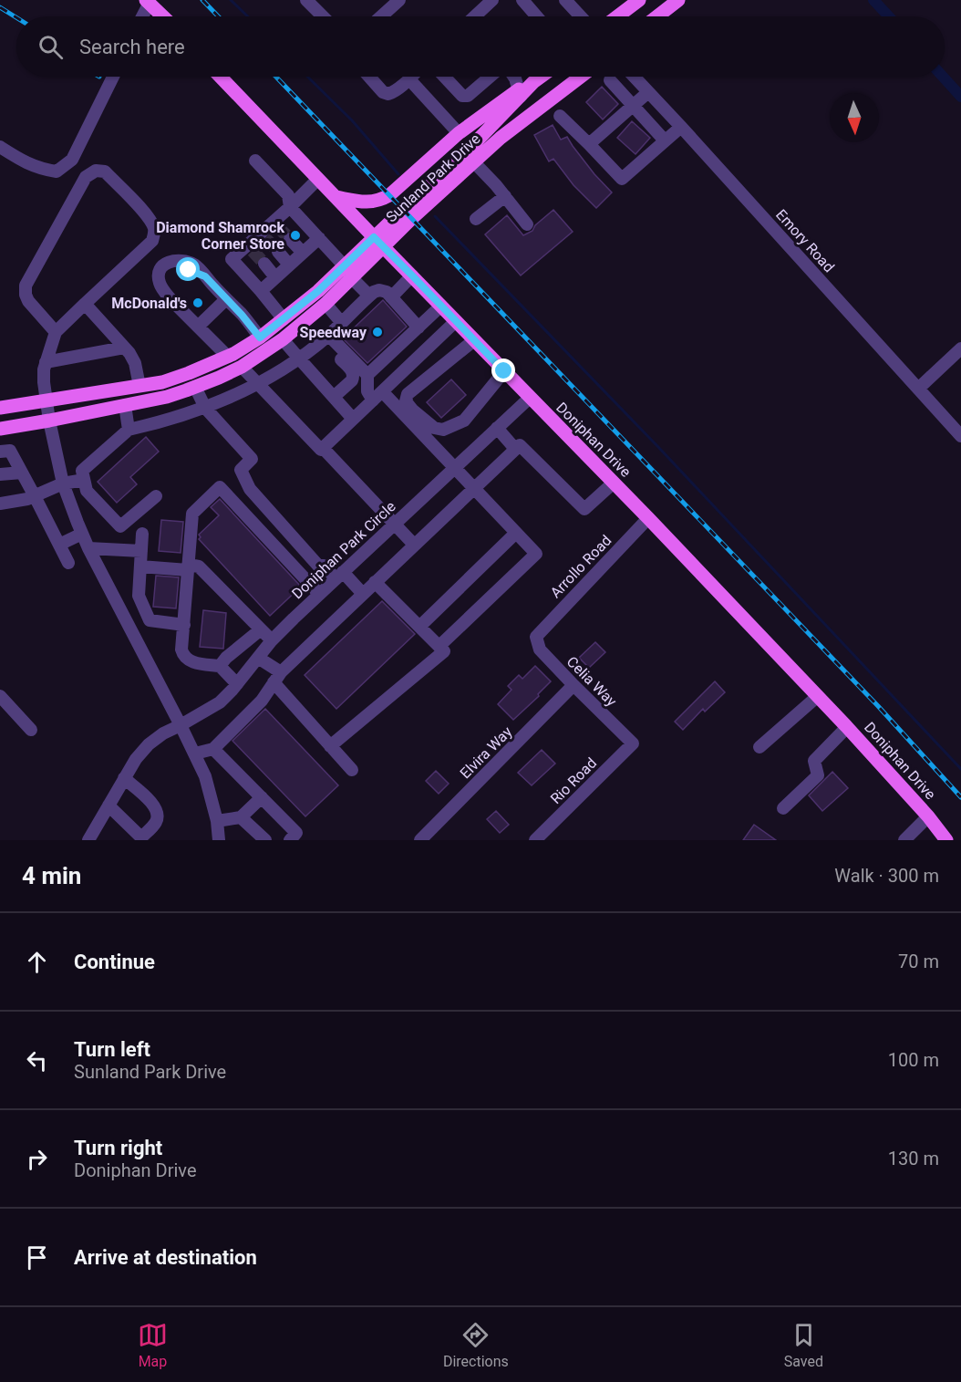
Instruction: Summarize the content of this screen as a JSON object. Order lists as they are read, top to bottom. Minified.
{"streets":{"main road":["Sunland Park Drive","Doniphan Drive"],"street":["Emory Road","Doniphan Park Circle","Arrollo Road","Celia Way","Elvira Way","Rio Road"]},"crossings":[["Sunland Park Drive","Doniphan Drive"],["Doniphan Drive","Doniphan Park Circle"],["Doniphan Drive","Arrollo Road"],["Arrollo Road","Celia Way"],["Celia Way","Elvira Way"],["Celia Way","Rio Road"]],"places":["Diamond Shamrock Corner Store","McDonald's","Speedway"],"north":"bottom","page":{"search":"Search here","heading":["4 min","Walk · 300 m"],"list":[["Continue","70 m"],["Turn left","Sunland Park Drive","100 m"],["Turn right","Doniphan Drive","130 m"],"Arrive at destination"],"nav":["Map","Directions","Saved"]}}
